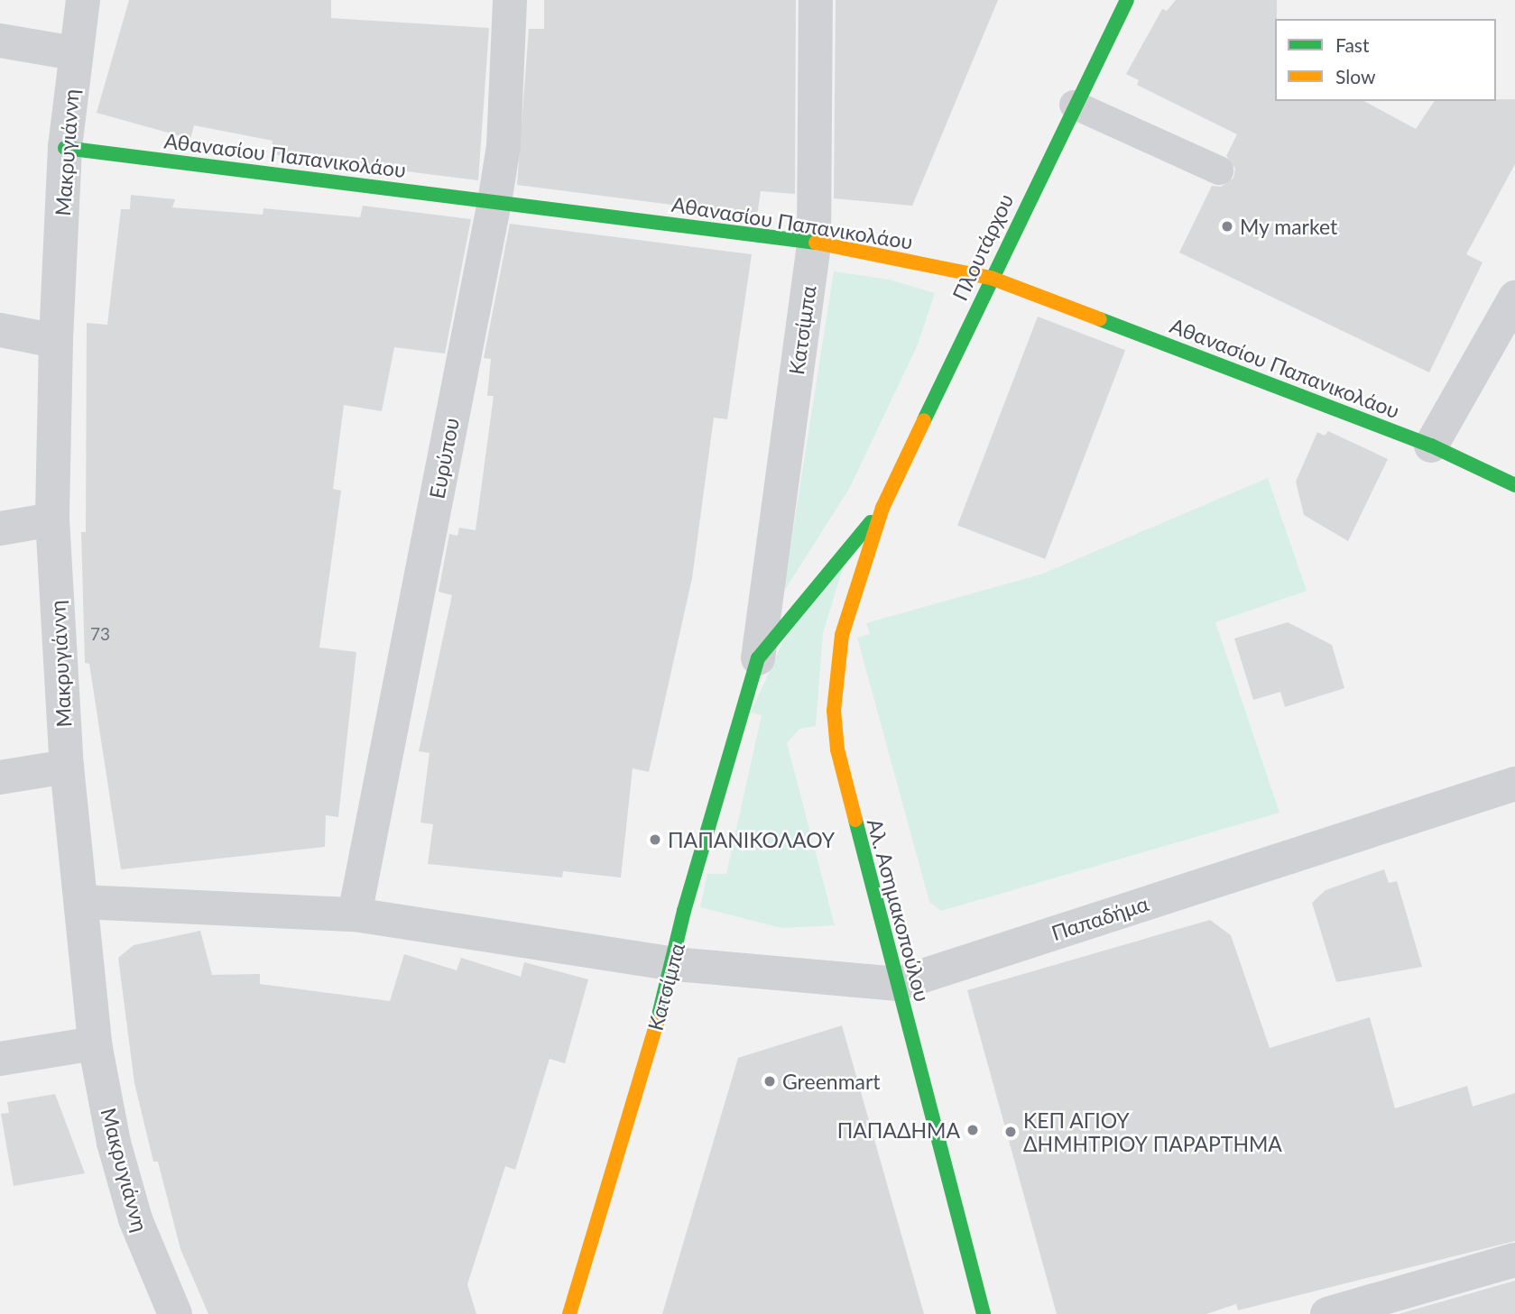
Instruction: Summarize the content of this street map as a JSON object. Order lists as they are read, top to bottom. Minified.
{"streets":{"street":["Μακρυγιάννη","Αθανασίου Παπανικολάου","Πλουτάρχου","Κατσίμπα","Ευρύπου","Αλ. Ασημακοπούλου","Παπαδήμα"]},"crossings":[["Μακρυγιάννη","Αθανασίου Παπανικολάου"],["Μακρυγιάννη","Παπαδήμα"],["Αθανασίου Παπανικολάου","Πλουτάρχου"],["Αθανασίου Παπανικολάου","Κατσίμπα"],["Αθανασίου Παπανικολάου","Ευρύπου"],["Πλουτάρχου","Κατσίμπα"],["Πλουτάρχου","Αλ. Ασημακοπούλου"],["Κατσίμπα","Αλ. Ασημακοπούλου"],["Κατσίμπα","Παπαδήμα"],["Ευρύπου","Παπαδήμα"],["Αλ. Ασημακοπούλου","Παπαδήμα"]],"places":["My market","ΠΑΠΑΝΙΚΟΛΑΟΥ","Greenmart","ΠΑΠΑΔΗΜΑ","ΚΕΠ ΑΓΙΟΥ ΔΗΜΗΤΡΙΟΥ ΠΑΡΑΡΤΗΜΑ"],"house_numbers":["73"],"legend":["Fast","Slow"]}
